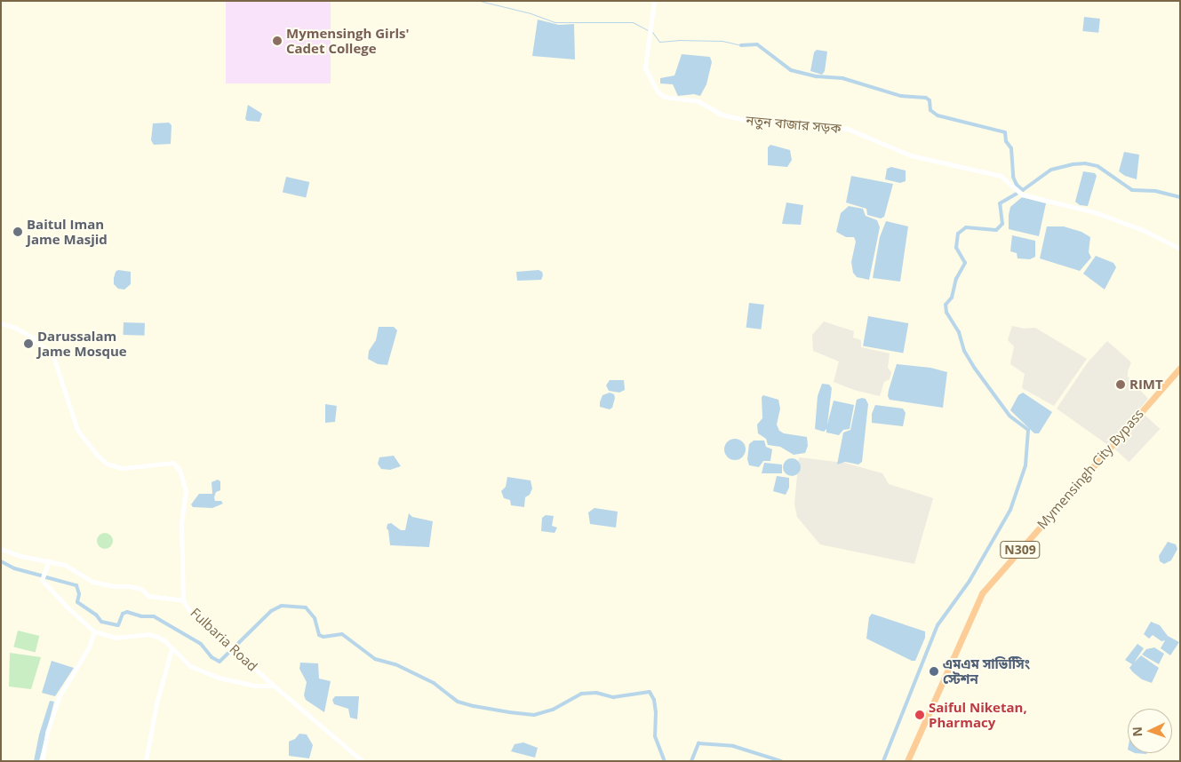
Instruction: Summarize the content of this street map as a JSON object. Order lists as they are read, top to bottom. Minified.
{"streets":{"highway":["Mymensingh City Bypass","N309"],"street":["নতুন বাজার সড়ক","Fulbaria Road"]},"places":["Mymensingh Girls' Cadet College","Baitul Iman Jame Masjid","Darussalam Jame Mosque","RIMT","এমএম সাভ‌িসি‌িং স্ট‌েশন","Saiful Niketan, Pharmacy"],"north":"left"}
